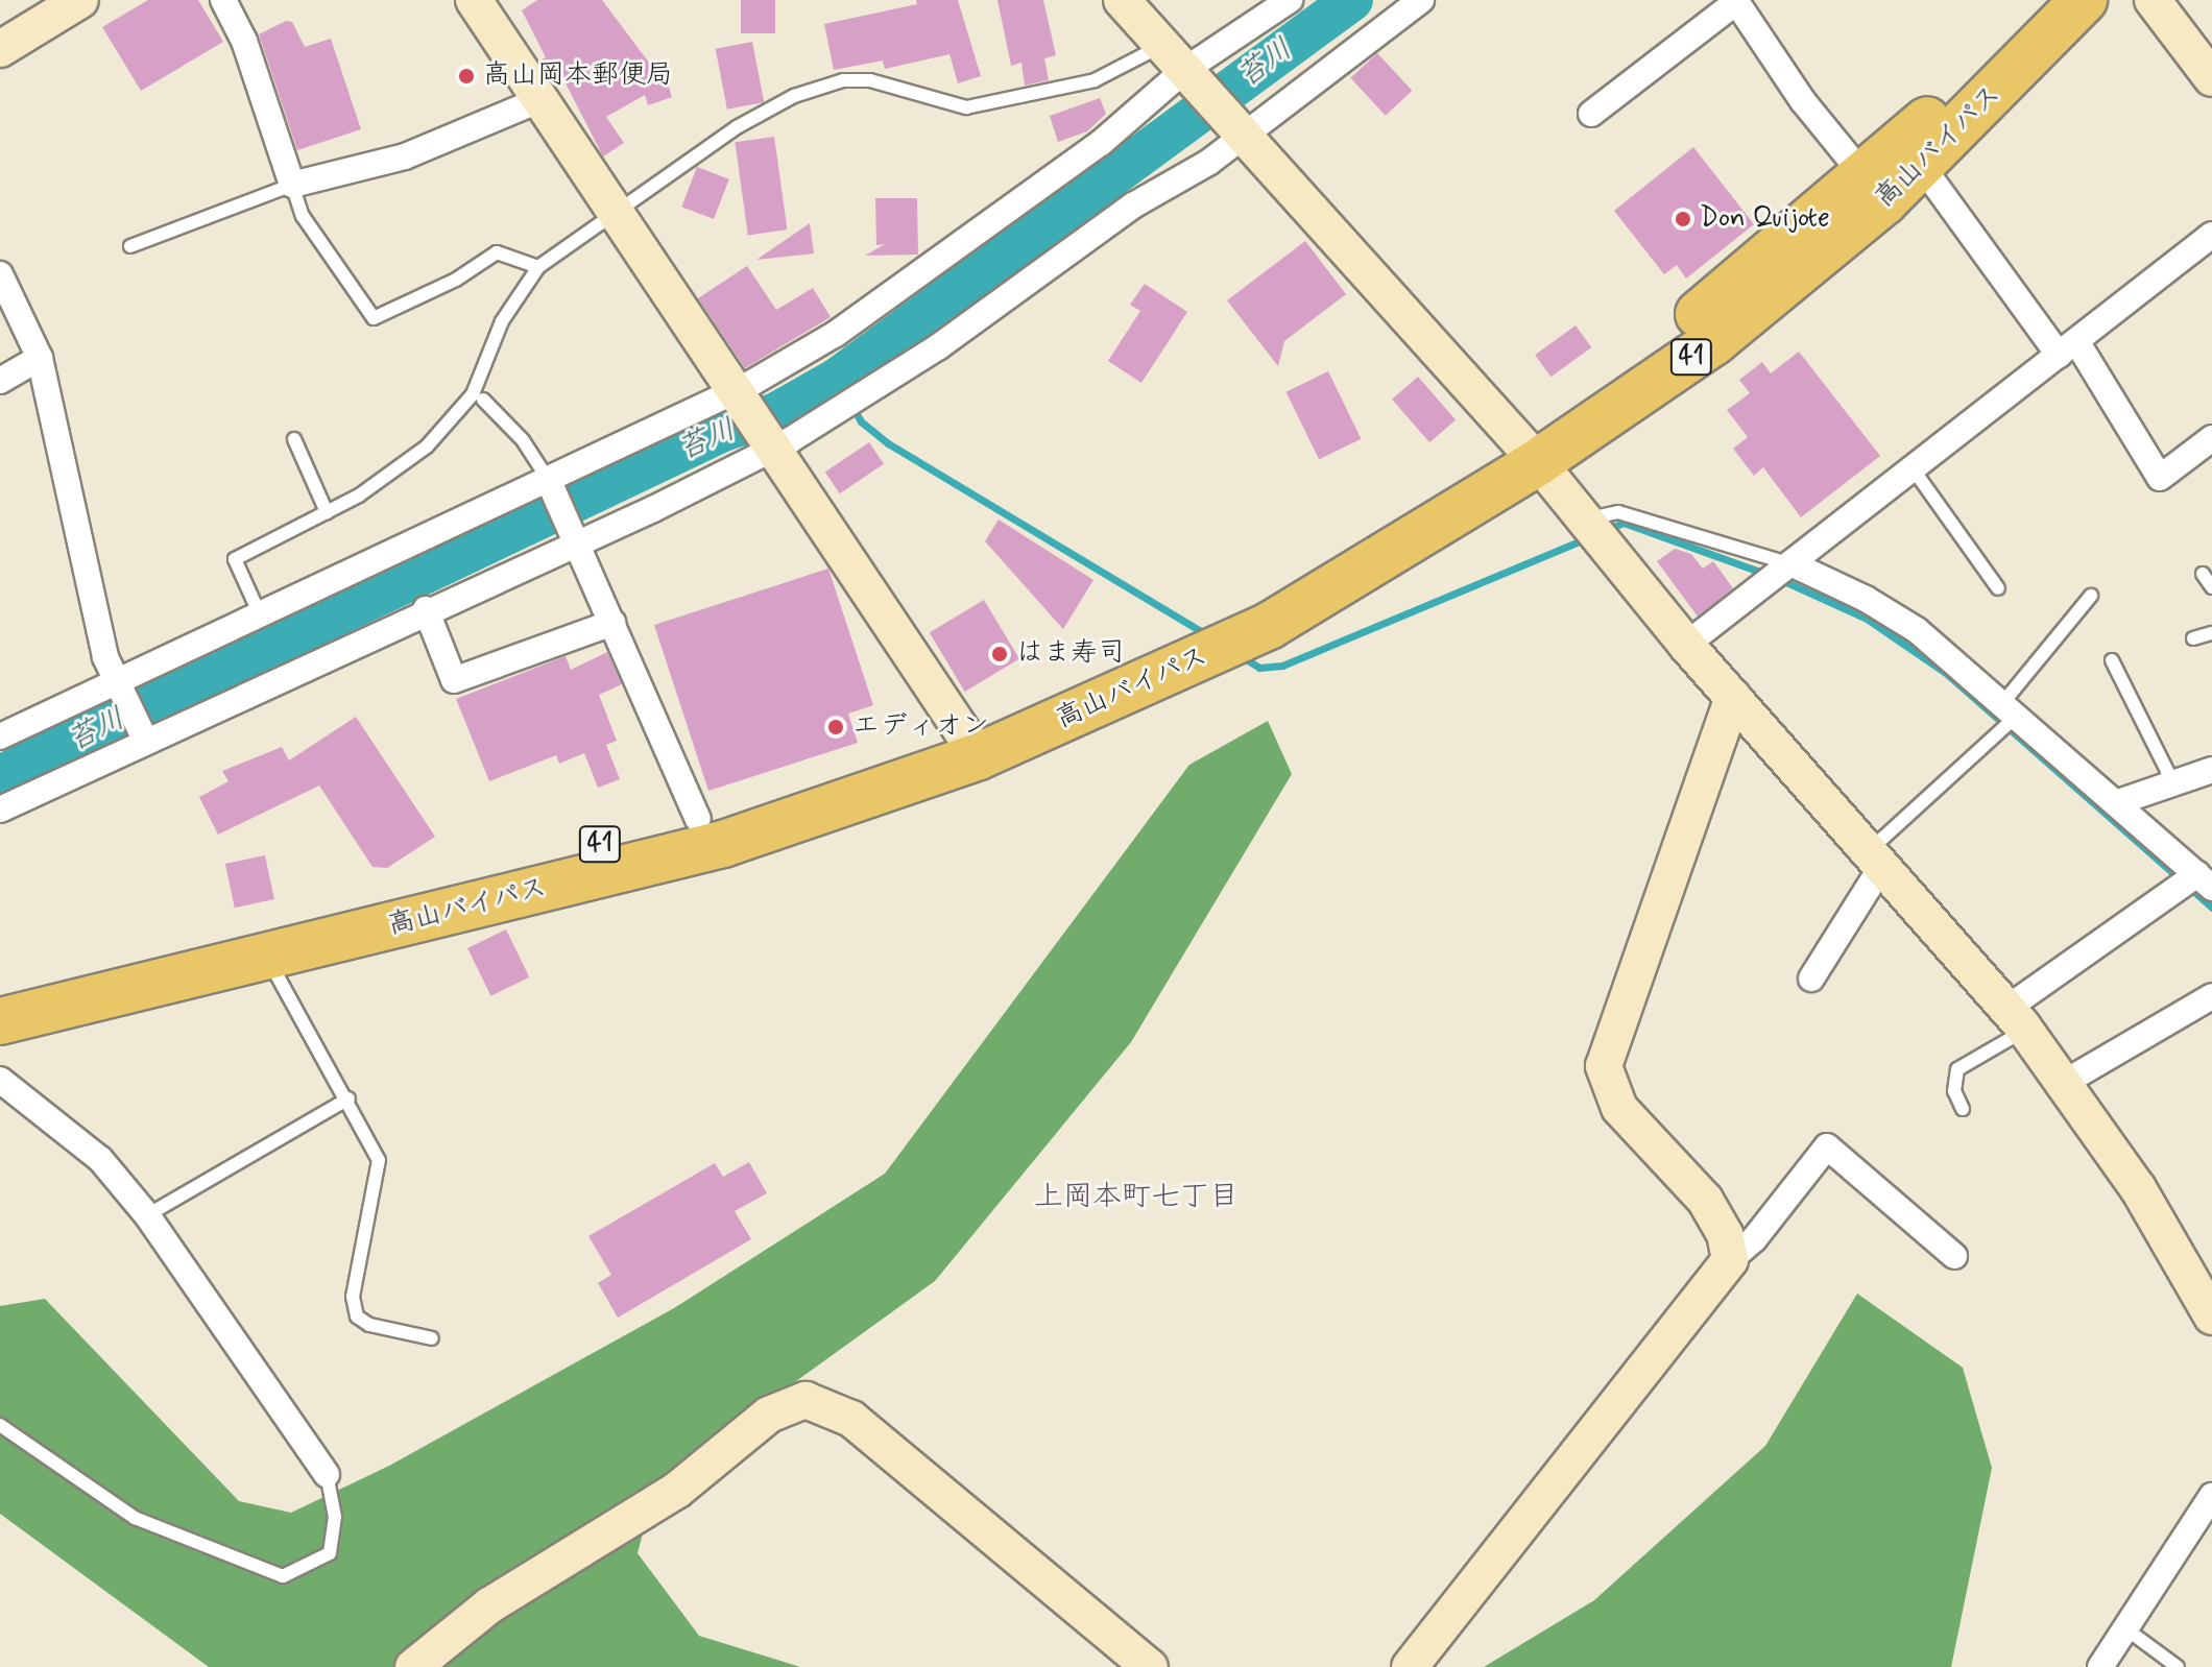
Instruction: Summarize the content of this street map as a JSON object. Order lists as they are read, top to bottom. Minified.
{"streets":{"highway":["高山バイパス","41"]},"districts":["上岡本町七丁目"],"water":["苔川"],"places":["高山岡本郵便局","Don Quijote","はま寿司","エディオン"]}
